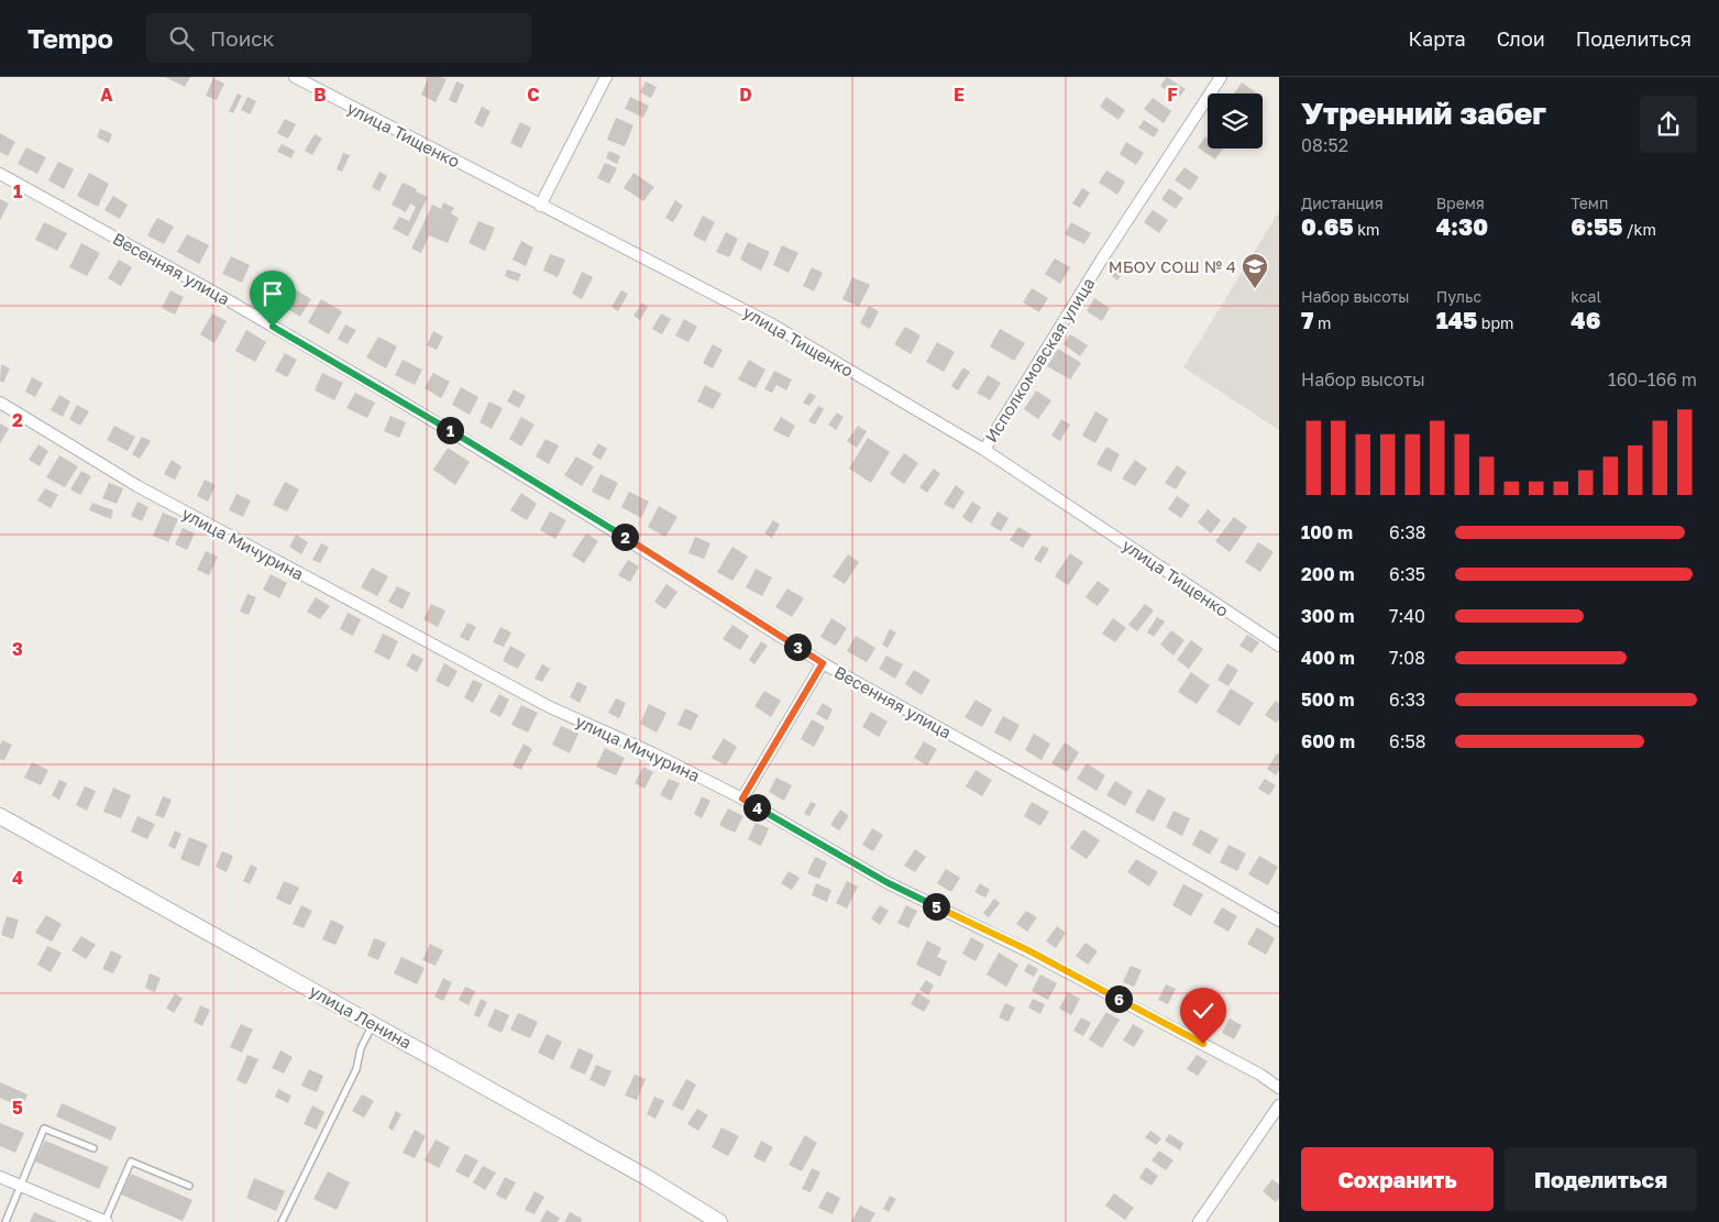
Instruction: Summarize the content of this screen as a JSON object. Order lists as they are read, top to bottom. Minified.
{"streets":{"main road":["улица Ленина"],"street":["улица Тищенко","Весенняя улица","Исполкомовская улица","улица Мичурина"]},"crossings":[["улица Тищенко","Исполкомовская улица"]],"places":{"school or university":["МБОУ СОШ № 4"]},"page":{"header":"Tempo","search":"Поиск","nav":["Карта","Слои","Поделиться"],"heading":["Утренний забег","08:52"],"stats":[["Дистанция","0.65 km"],["Время","4:30"],["Темп","6:55 /km"],["Набор высоты","7 m"],["Пульс","145 bpm"],["kcal","46"]],"chart":["Набор высоты","160–166 m"],"pins":["1","2","3","4","5","6"],"list":[{"name":"100 m","note":"6:38"},{"name":"200 m","note":"6:35"},{"name":"300 m","note":"7:40"},{"name":"400 m","note":"7:08"},{"name":"500 m","note":"6:33"},{"name":"600 m","note":"6:58"}],"buttons":["Сохранить","Поделиться"]},"grid":{"columns":["A","B","C","D","E","F"],"rows":["1","2","3","4","5"]}}
